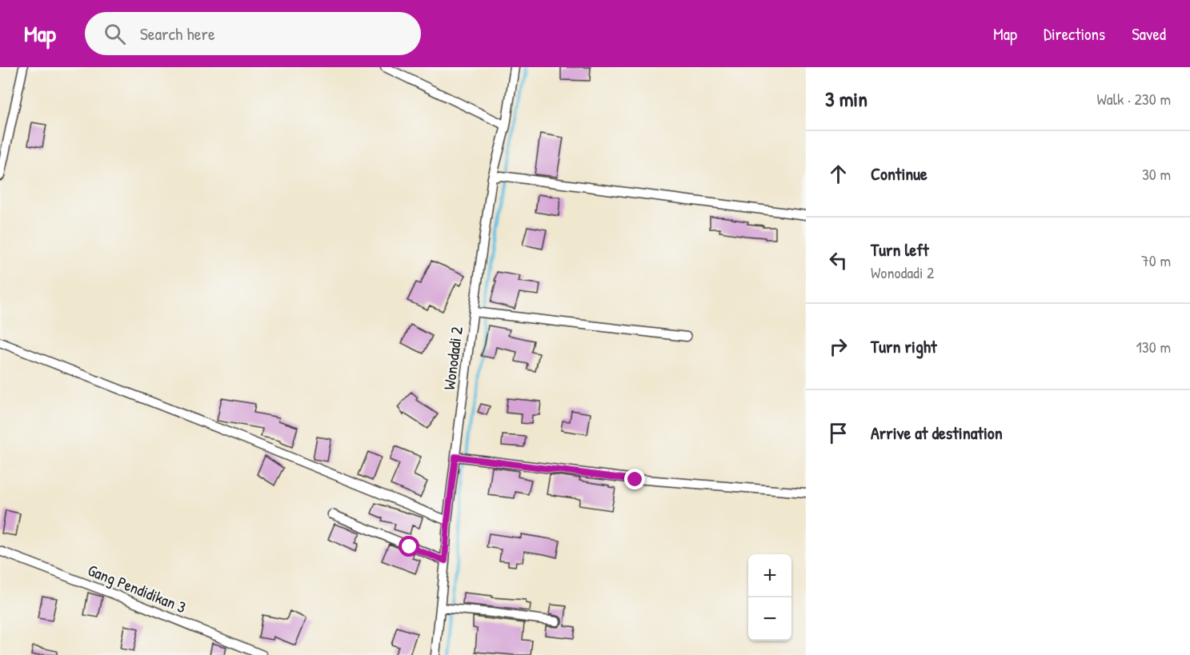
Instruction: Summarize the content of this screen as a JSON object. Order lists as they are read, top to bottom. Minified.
{"streets":{"street":["Wonodadi 2","Gang Pendidikan 3"]},"page":{"header":"Map","search":"Search here","nav":["Map","Directions","Saved"],"heading":["3 min","Walk · 230 m"],"list":[["Continue","30 m"],["Turn left","Wonodadi 2","70 m"],["Turn right","130 m"],"Arrive at destination"],"map_buttons":["+","−"]}}
